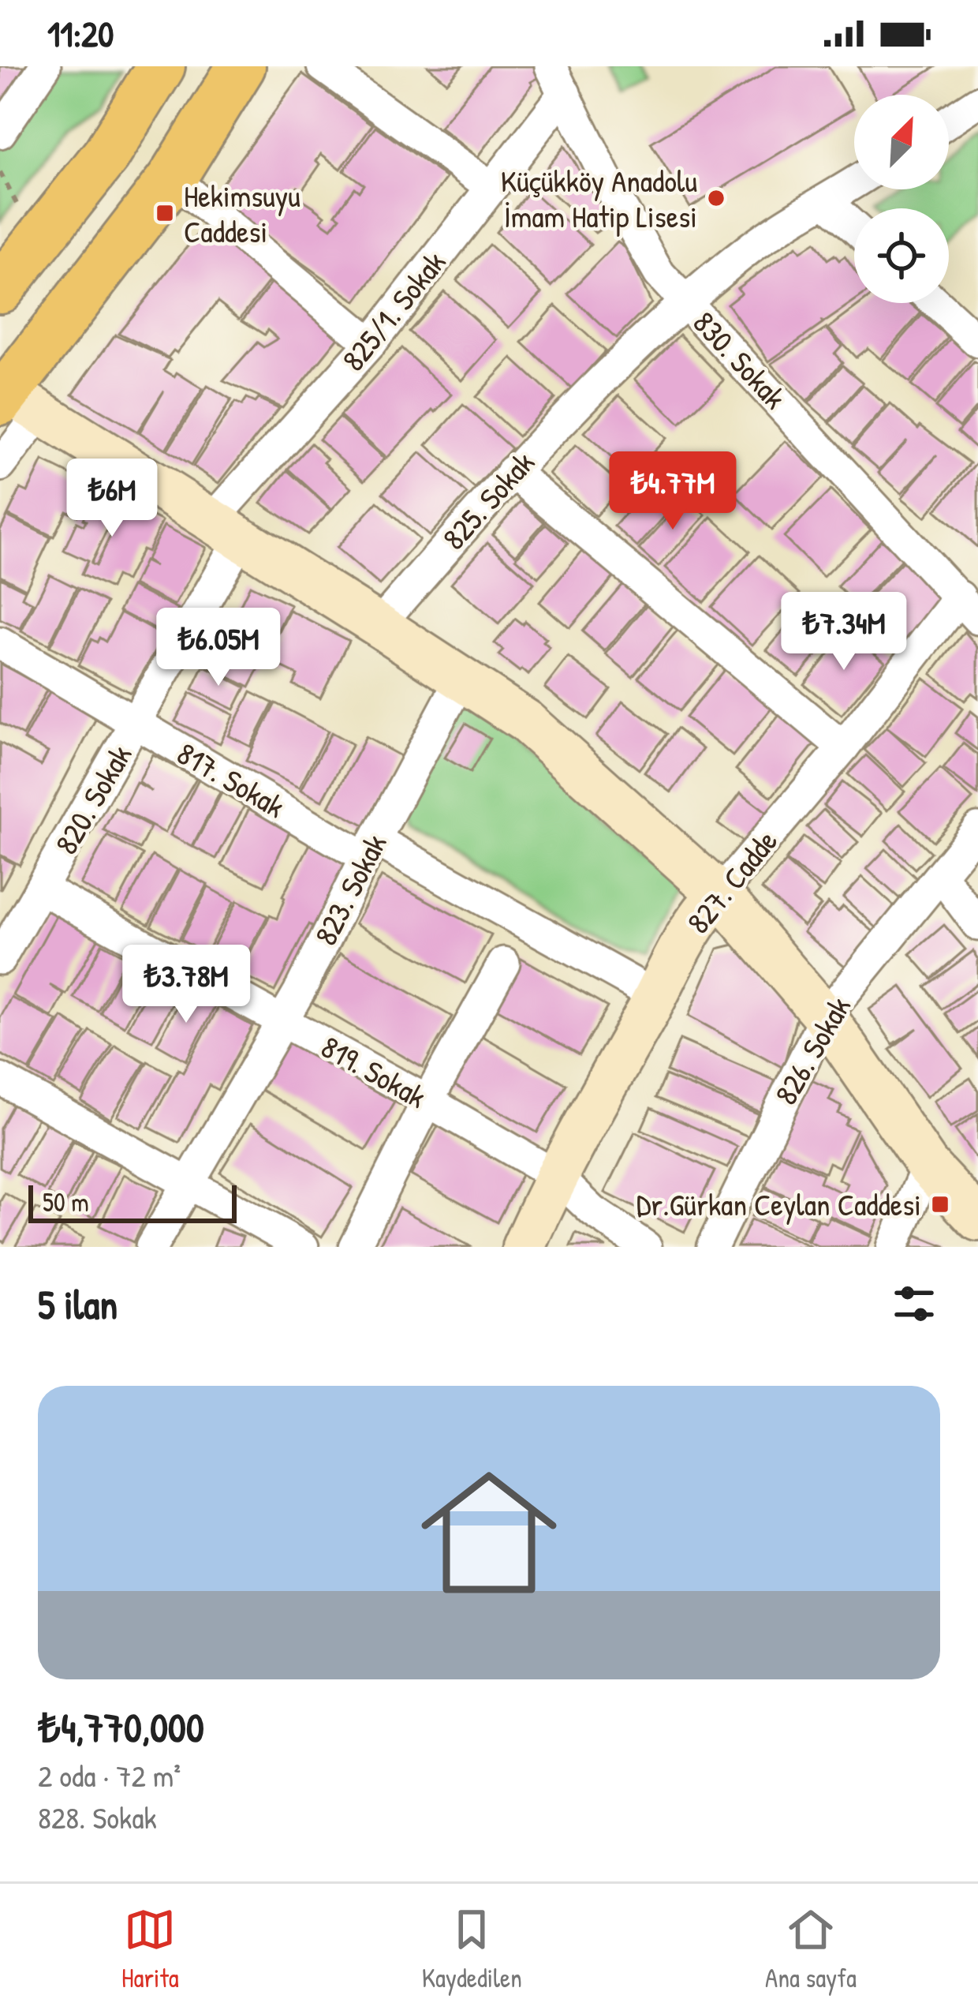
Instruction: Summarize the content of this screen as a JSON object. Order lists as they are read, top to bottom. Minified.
{"streets":{"main road":["827. Cadde"],"street":["825/1. Sokak","830. Sokak","825. Sokak","817. Sokak","820. Sokak","823. Sokak","826. Sokak","819. Sokak"]},"crossings":[["825/1. Sokak","830. Sokak"],["825/1. Sokak","820. Sokak"],["830. Sokak","825. Sokak"],["830. Sokak","827. Cadde"],["817. Sokak","820. Sokak"],["817. Sokak","827. Cadde"],["817. Sokak","823. Sokak"],["820. Sokak","819. Sokak"],["827. Cadde","819. Sokak"],["823. Sokak","819. Sokak"]],"places":{"other":["Küçükköy Anadolu İmam Hatip Lisesi"],"transit":["Hekimsuyu Caddesi","Dr.Gürkan Ceylan Caddesi"]},"scale_bar":"50 m","north":"top right","page":{"status":"11:20","price":["₺4.77M","₺6M","₺7.34M","₺6.05M","₺3.78M"],"scale":"50 m","heading":"5 ilan","list":[{"name":"₺4,770,000","note":"2 oda · 72 m² · 828. Sokak"}],"tabs":["Harita","Kaydedilen","Ana sayfa"]}}
